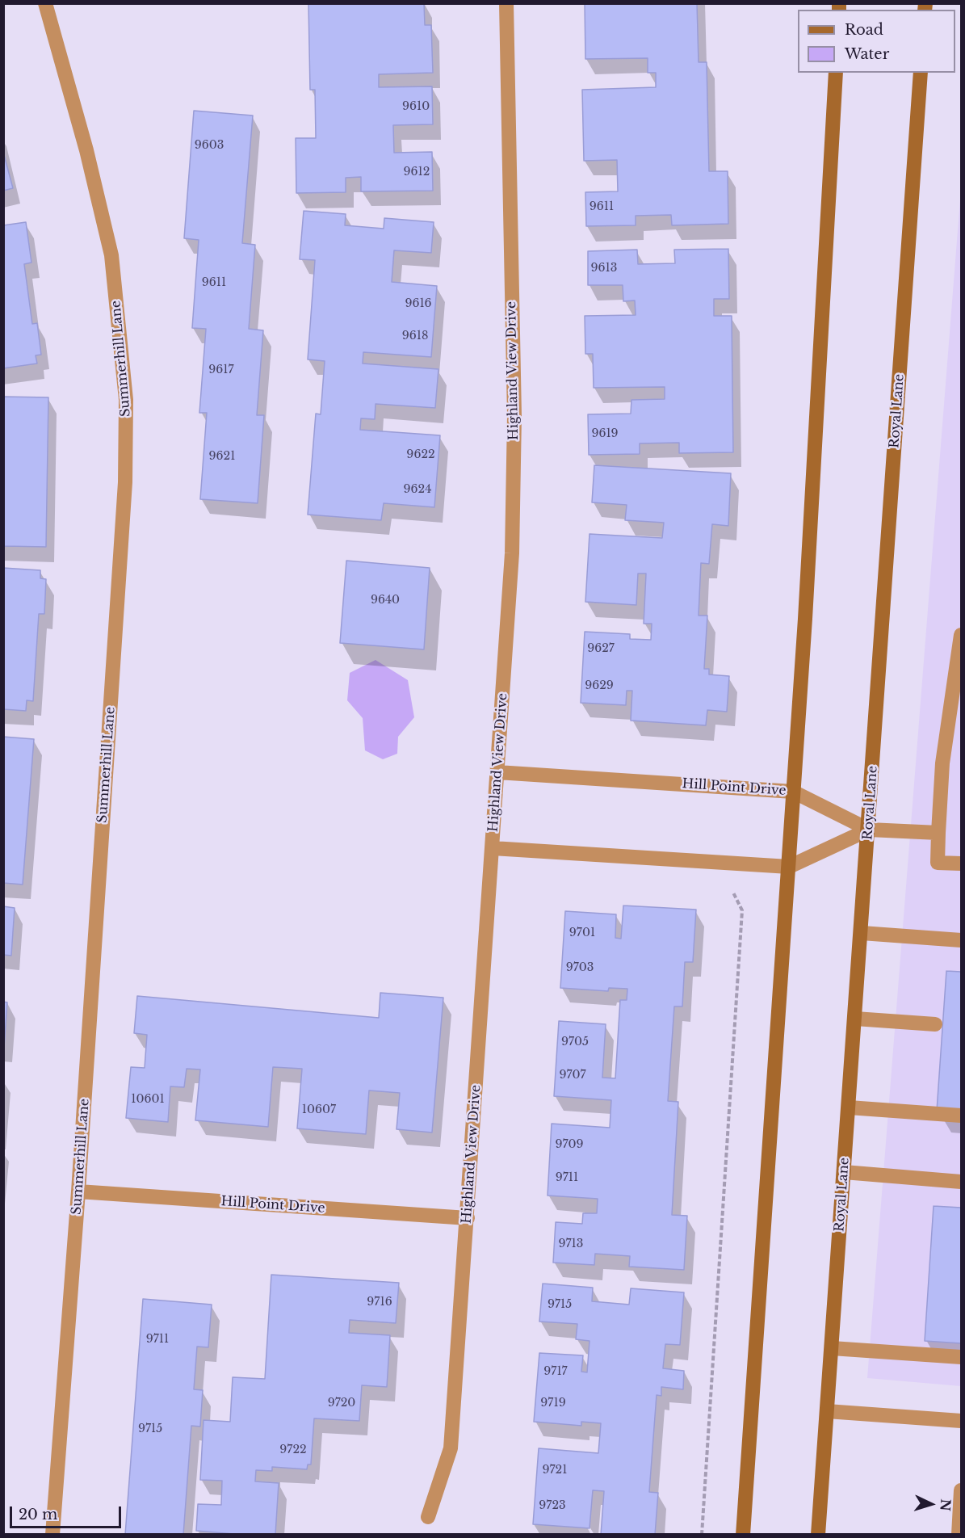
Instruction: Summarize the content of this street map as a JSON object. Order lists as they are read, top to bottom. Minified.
{"streets":{"main road":["Royal Lane"],"street":["Summerhill Lane","Highland View Drive","Hill Point Drive"]},"crossings":[["Summerhill Lane","Hill Point Drive"],["Highland View Drive","Hill Point Drive"],["Royal Lane","Hill Point Drive"]],"house_numbers":["9610","9603","9612","9611","9613","9611","9616","9618","9617","9619","9622","9621","9624","9640","9627","9629","9701","9703","9705","9707","10601","10607","9709","9711","9713","9716","9715","9711","9717","9720","9719","9715","9722","9721","9723"],"legend":["Road","Water"],"scale_bar":"20 m","north":"right"}
